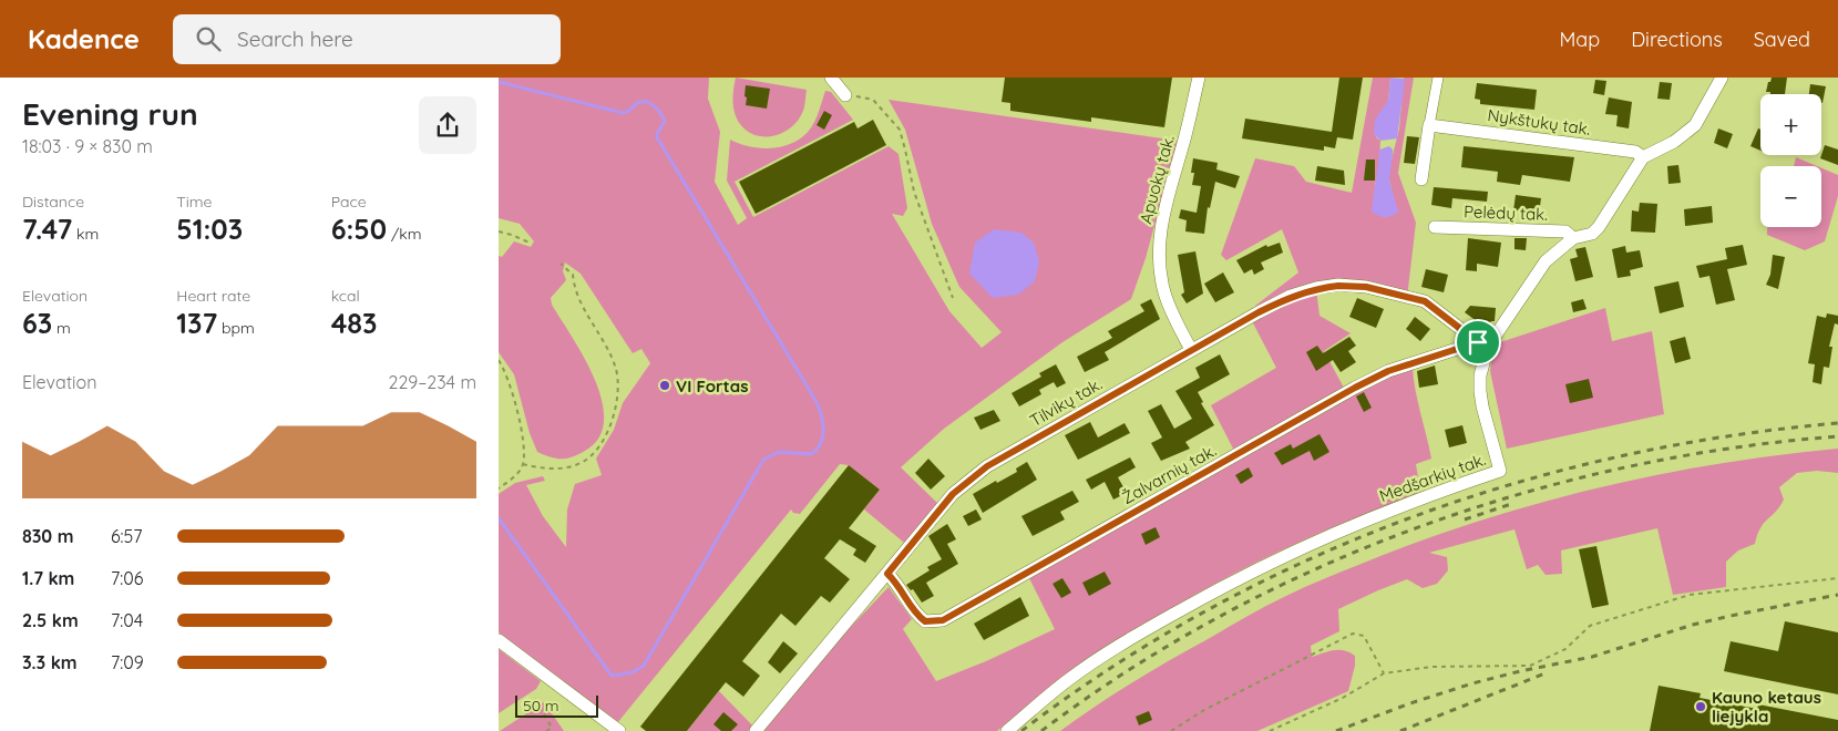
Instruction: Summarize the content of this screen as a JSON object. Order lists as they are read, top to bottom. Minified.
{"streets":{"street":["Nykštukų tak.","Apuokų tak.","Pelėdų tak.","Tilvikų tak.","Žalvarnių tak.","Medšarkių tak."]},"crossings":[["Nykštukų tak.","Medšarkių tak."],["Apuokų tak.","Tilvikų tak."],["Pelėdų tak.","Medšarkių tak."],["Tilvikų tak.","Žalvarnių tak."],["Tilvikų tak.","Medšarkių tak."],["Žalvarnių tak.","Medšarkių tak."]],"places":["VI Fortas","Kauno ketaus liejykla"],"scale_bar":"50 m","page":{"header":"Kadence","search":"Search here","nav":["Map","Directions","Saved"],"heading":["Evening run","18:03 · 9 × 830 m"],"map_buttons":["+","−"],"stats":[["Distance","7.47 km"],["Time","51:03"],["Pace","6:50 /km"],["Elevation","63 m"],["Heart rate","137 bpm"],["kcal","483"]],"chart":["Elevation","229–234 m"],"list":[{"name":"830 m","note":"6:57"},{"name":"1.7 km","note":"7:06"},{"name":"2.5 km","note":"7:04"},{"name":"3.3 km","note":"7:09"}],"scale":"50 m"}}
